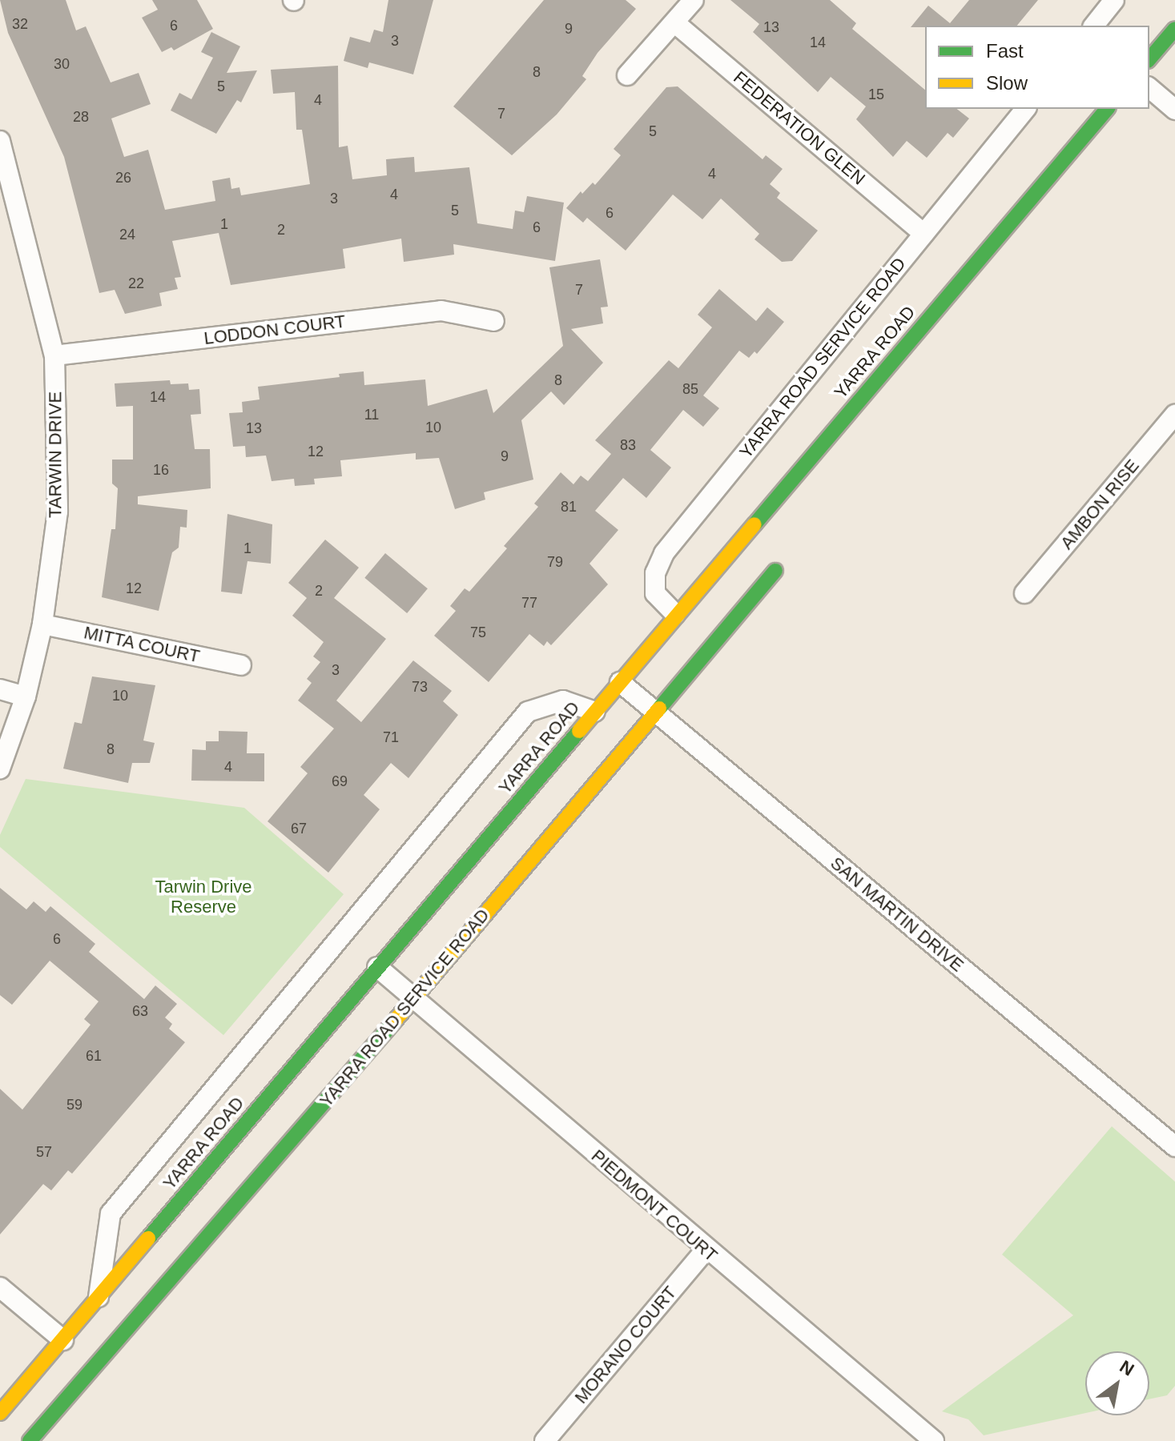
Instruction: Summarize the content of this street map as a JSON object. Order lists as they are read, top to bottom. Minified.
{"streets":{"main road":["YARRA ROAD","YARRA ROAD SERVICE ROAD"],"street":["FEDERATION GLEN","LODDON COURT","TARWIN DRIVE","AMBON RISE","MITTA COURT","SAN MARTIN DRIVE","PIEDMONT COURT","MORANO COURT"]},"crossings":[["FEDERATION GLEN","YARRA ROAD SERVICE ROAD"],["LODDON COURT","TARWIN DRIVE"],["YARRA ROAD","YARRA ROAD SERVICE ROAD"],["YARRA ROAD","SAN MARTIN DRIVE"],["YARRA ROAD","PIEDMONT COURT"],["YARRA ROAD SERVICE ROAD","SAN MARTIN DRIVE"],["YARRA ROAD SERVICE ROAD","PIEDMONT COURT"],["TARWIN DRIVE","MITTA COURT"],["PIEDMONT COURT","MORANO COURT"]],"parks":["Tarwin Drive Reserve"],"house_numbers":["32","6","13","9","3","14","30","8","5","15","4","7","28","5","4","26","4","3","5","6","1","6","2","24","22","7","8","85","14","11","10","13","83","12","9","16","81","1","79","12","2","77","75","3","73","10","71","8","4","69","67","6","63","61","59","57"],"legend":["Fast","Slow"],"north":"top right"}
